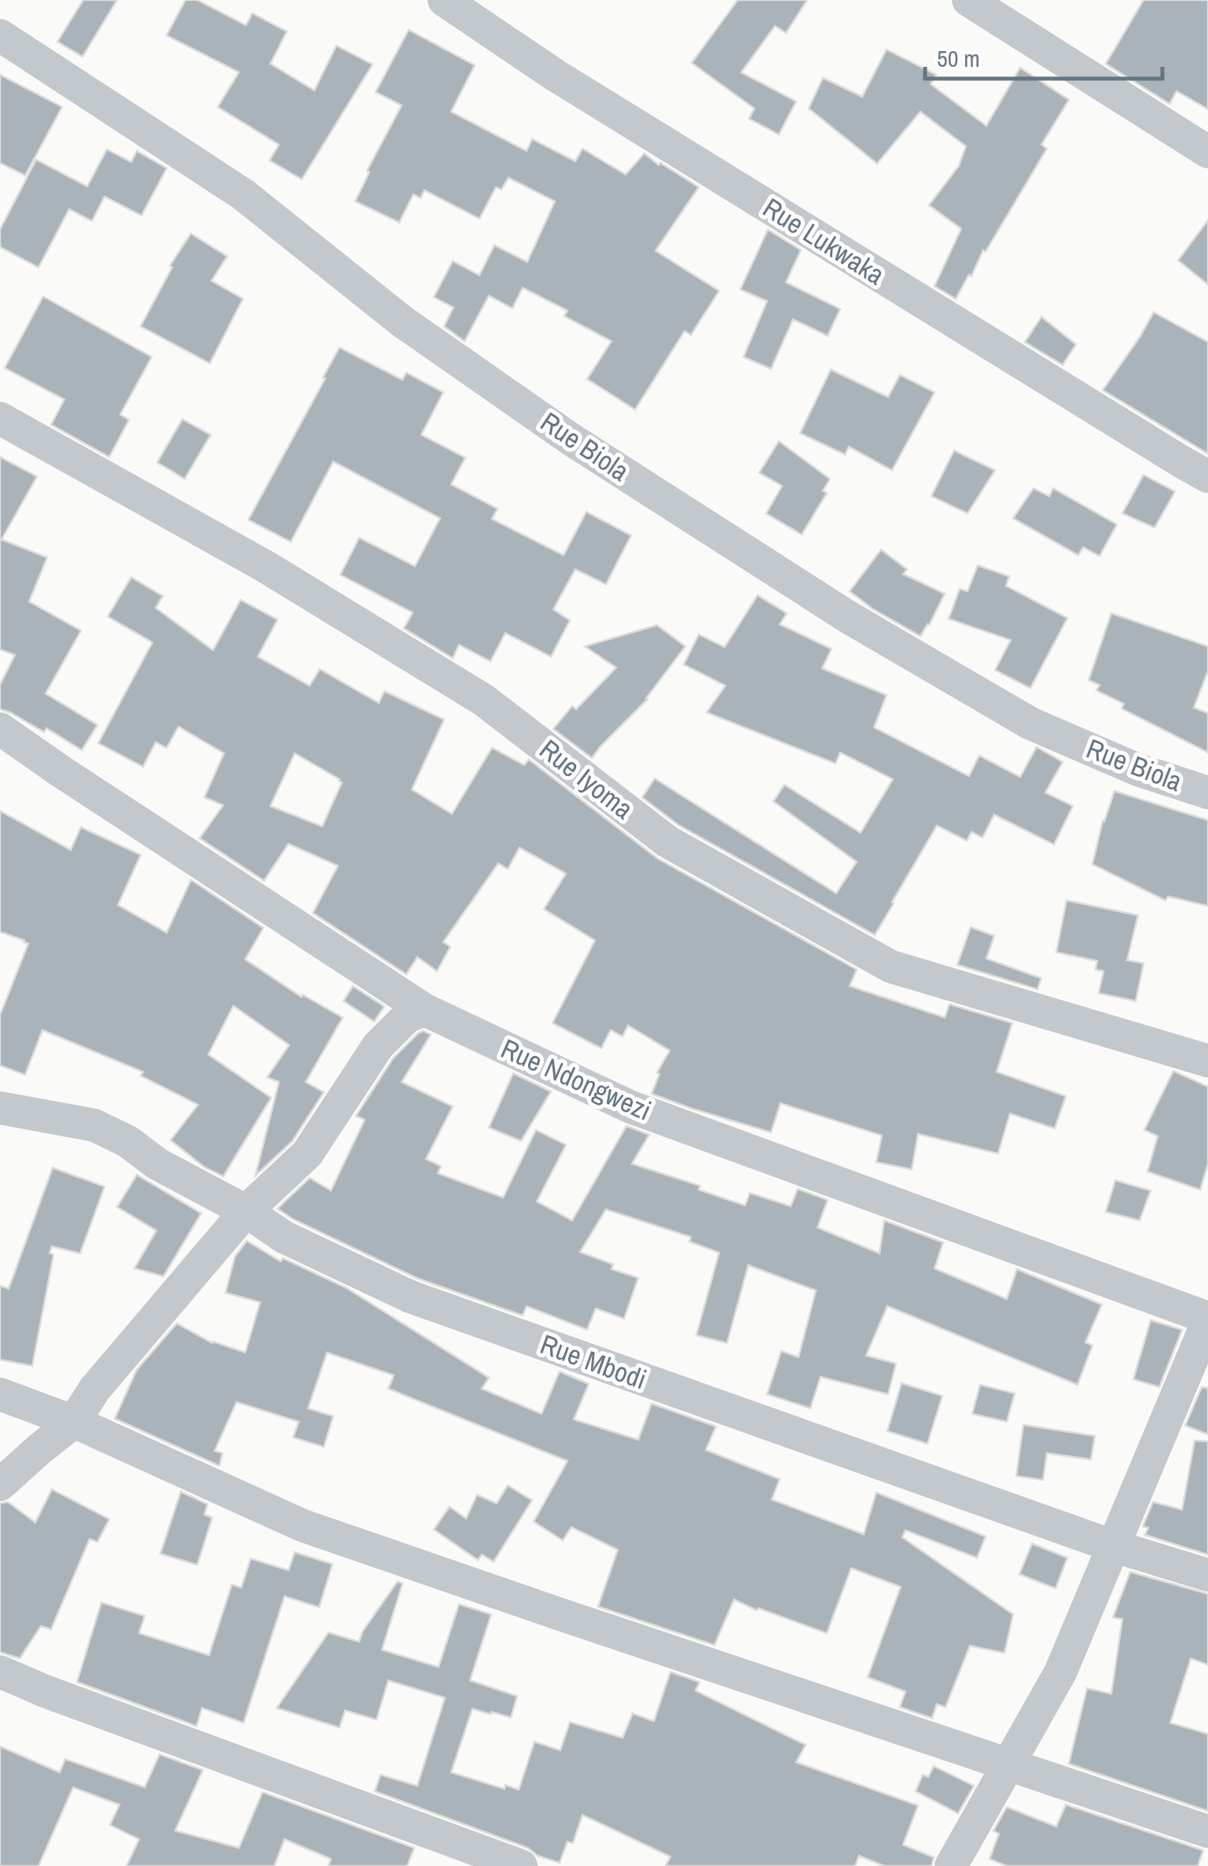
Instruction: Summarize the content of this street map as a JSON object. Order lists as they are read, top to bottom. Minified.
{"streets":{"street":["Rue Lukwaka","Rue Biola","Rue Iyoma","Rue Ndongwezi","Rue Mbodi"]},"scale_bar":"50 m"}
